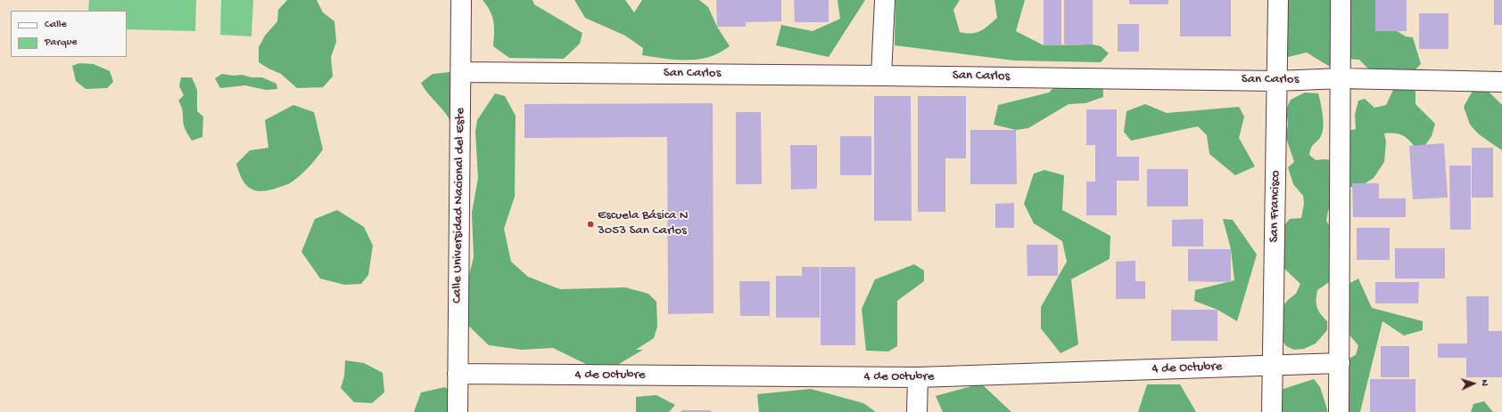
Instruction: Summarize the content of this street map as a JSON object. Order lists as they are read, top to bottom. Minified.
{"streets":{"street":["San Carlos","Calle Universidad Nacional del Este","San Francisco","4 de Octubre"]},"crossings":[["San Carlos","Calle Universidad Nacional del Este"],["San Carlos","San Francisco"],["Calle Universidad Nacional del Este","4 de Octubre"],["San Francisco","4 de Octubre"]],"places":["Escuela Básica N 3053 San Carlos"],"legend":["Calle","Parque"],"north":"right"}
